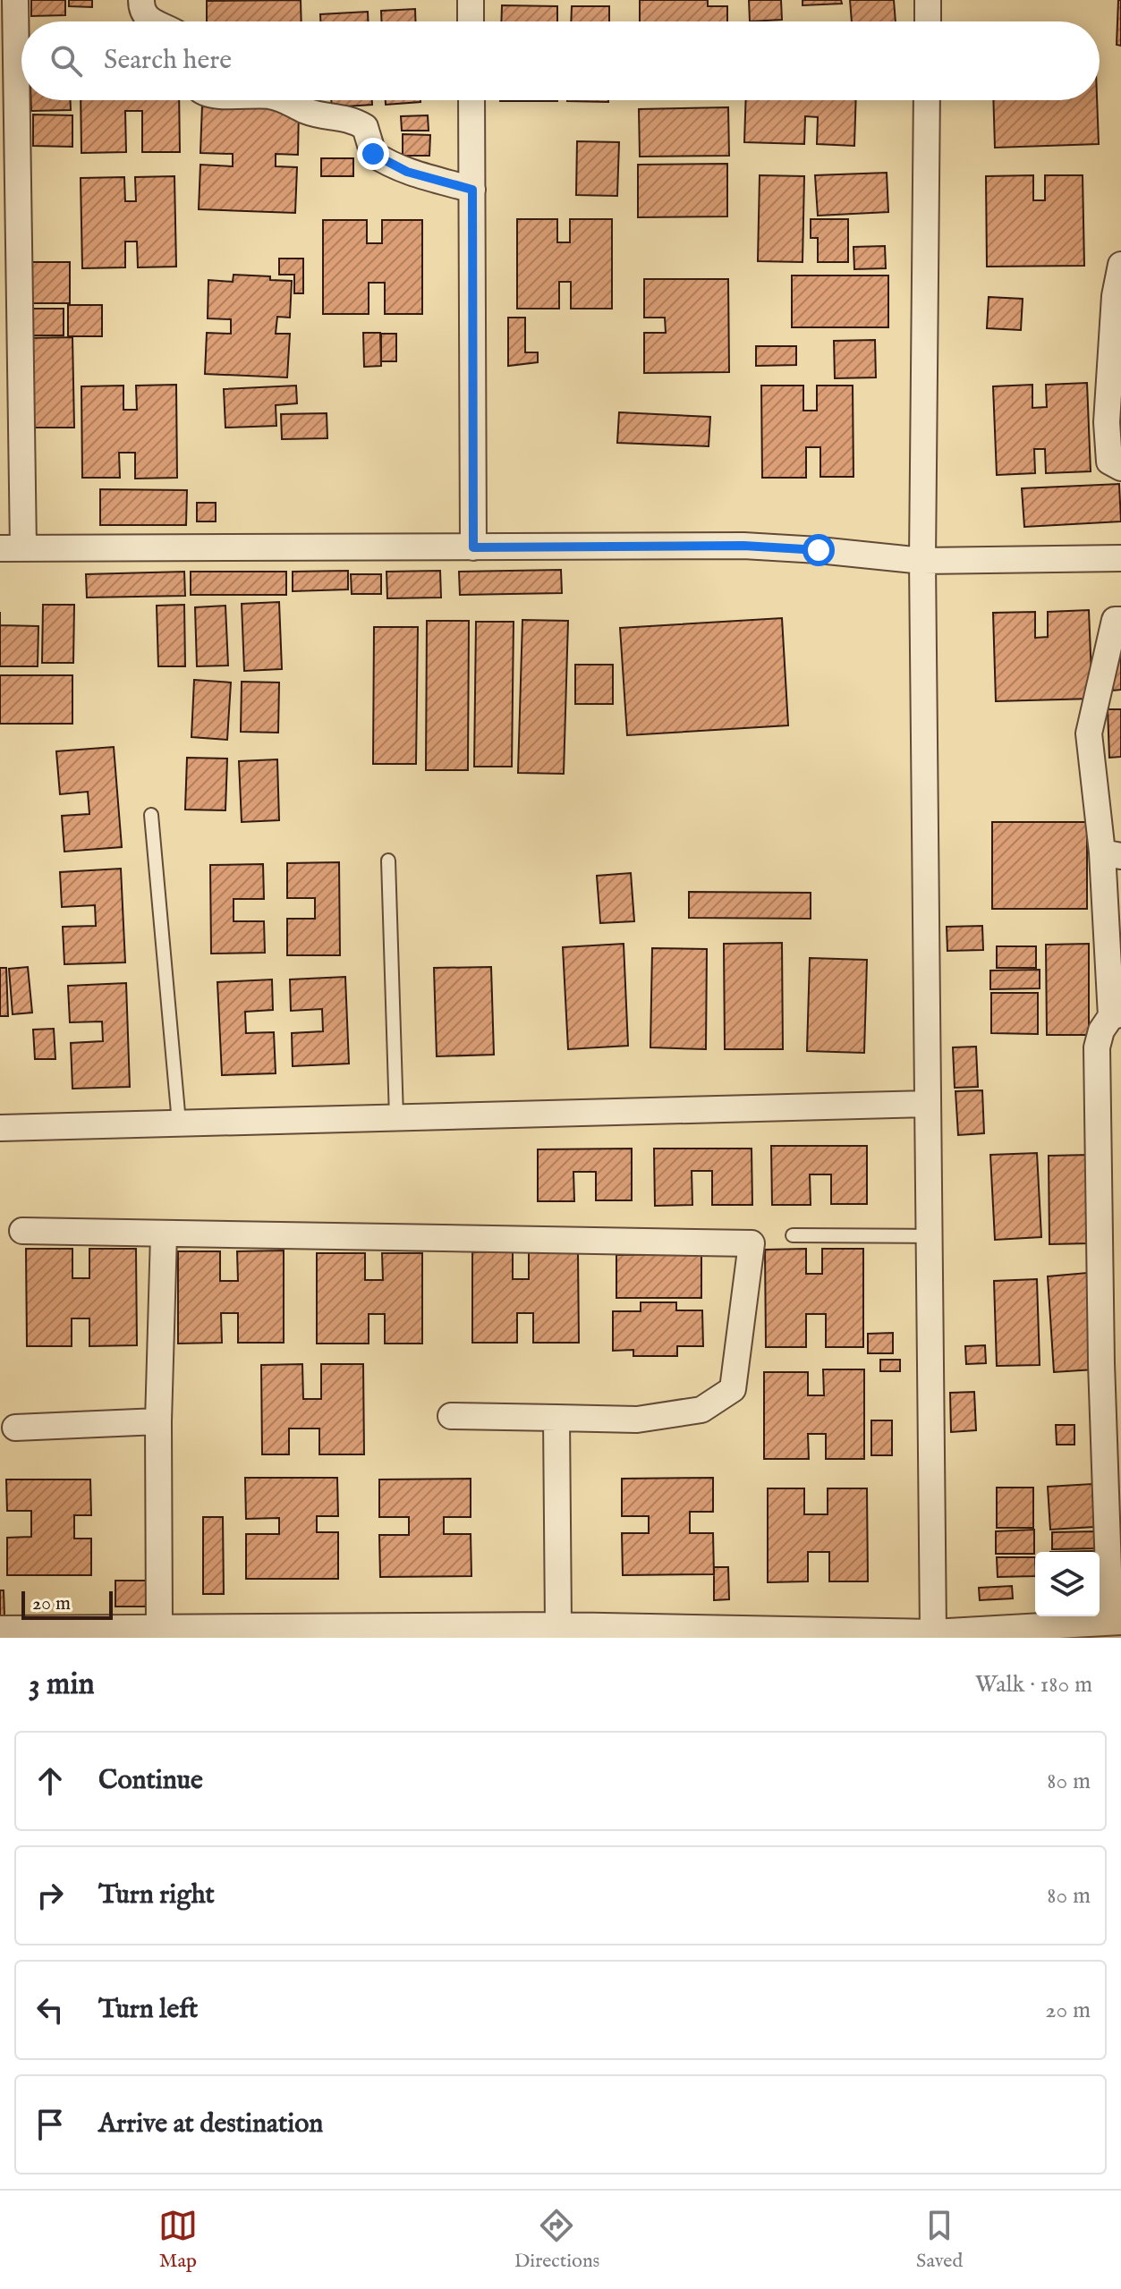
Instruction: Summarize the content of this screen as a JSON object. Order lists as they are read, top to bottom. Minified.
{"scale_bar":"20 m","page":{"search":"Search here","scale":"20 m","heading":["3 min","Walk · 180 m"],"list":[["Continue","80 m"],["Turn right","80 m"],["Turn left","20 m"],"Arrive at destination"],"nav":["Map","Directions","Saved"]}}
